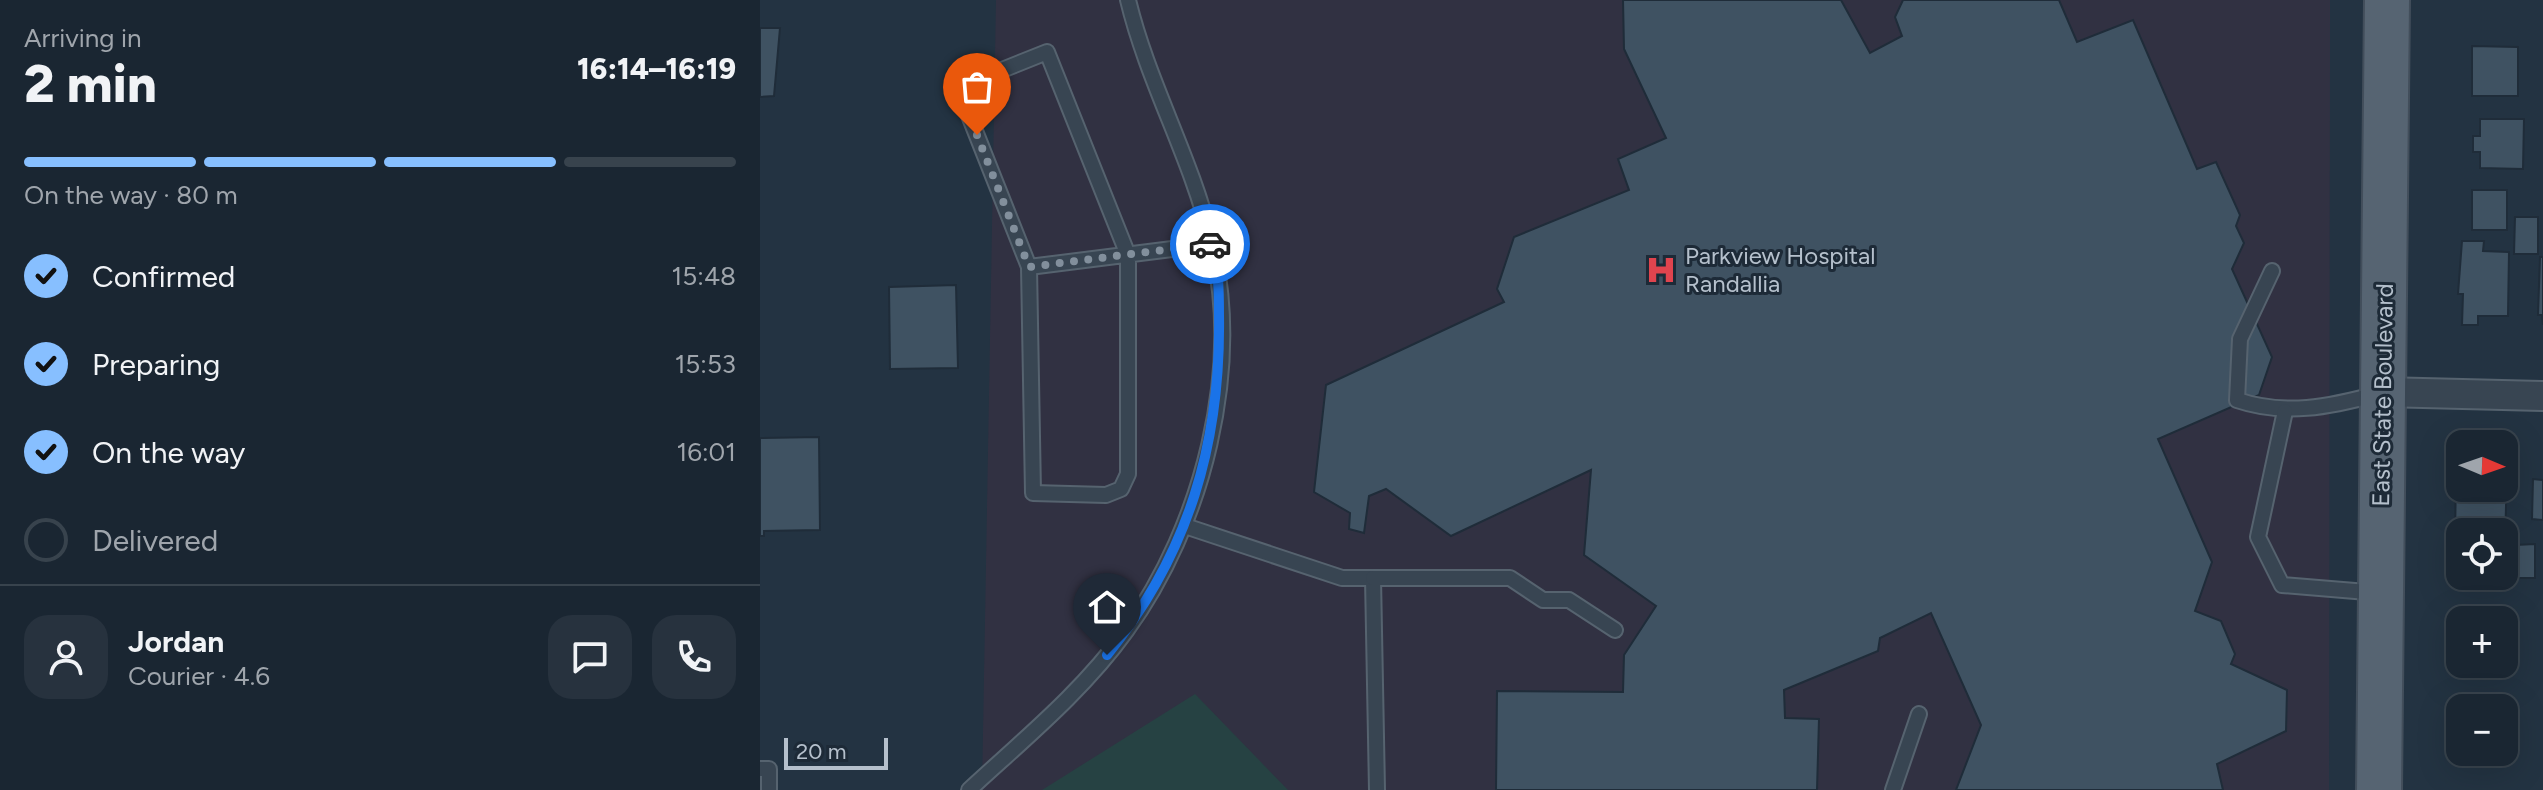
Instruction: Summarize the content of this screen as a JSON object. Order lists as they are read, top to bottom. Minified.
{"streets":{"main road":["East State Boulevard"]},"places":{"hospital":["Parkview Hospital Randallia"]},"scale_bar":"20 m","north":"right","page":{"heading":["2 min","Arriving in","16:14–16:19"],"panel":["Jordan","Courier · 4.6"],"bar":"On the way · 80 m","list":[["Confirmed","15:48"],["Preparing","15:53"],["On the way","16:01"],"Delivered"],"map_buttons":["+","−"],"scale":"20 m"}}
